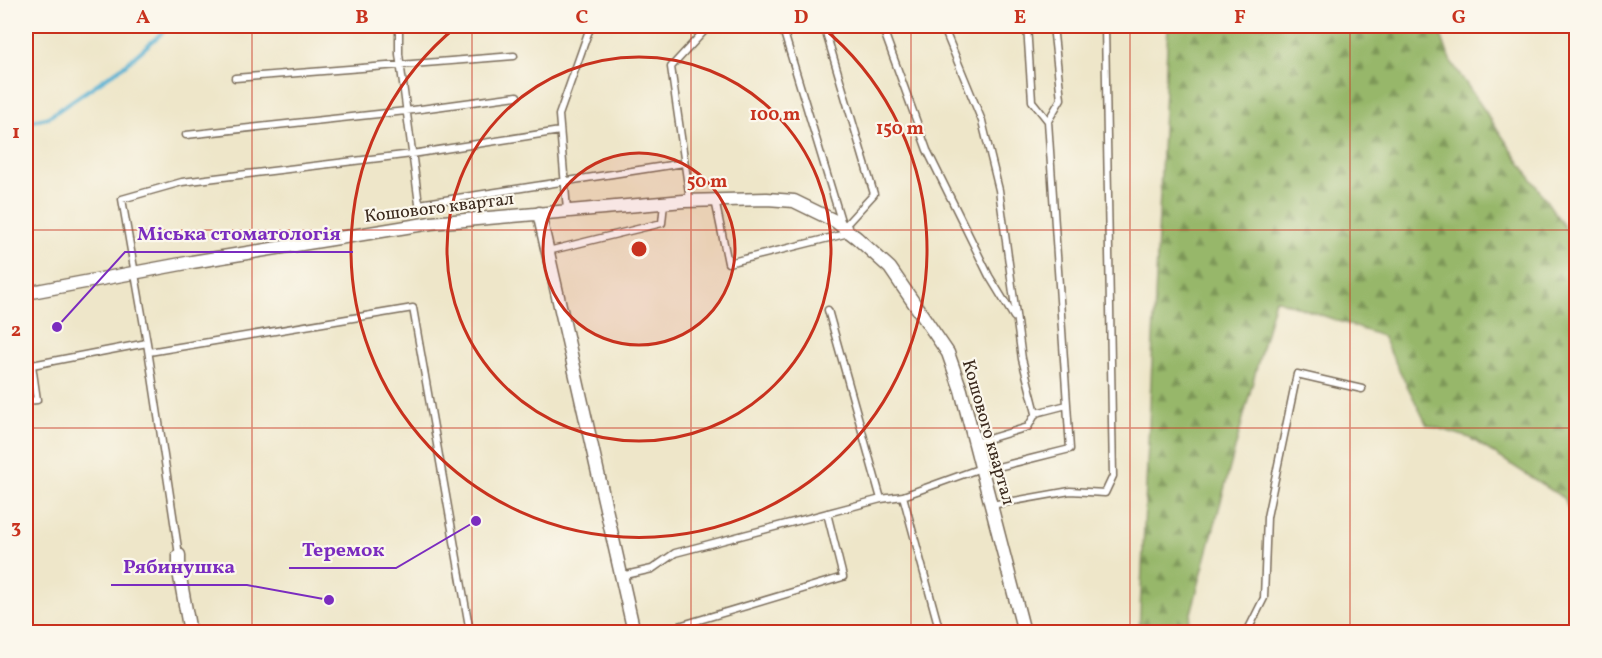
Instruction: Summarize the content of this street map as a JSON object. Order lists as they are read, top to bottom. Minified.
{"streets":{"street":["Кошового квартал"]},"places":["Міська стоматологія","Теремок","Рябинушка"],"grid":{"columns":["A","B","C","D","E","F","G"],"rows":["1","2","3"]},"rings":["100 m","150 m","50 m"]}
